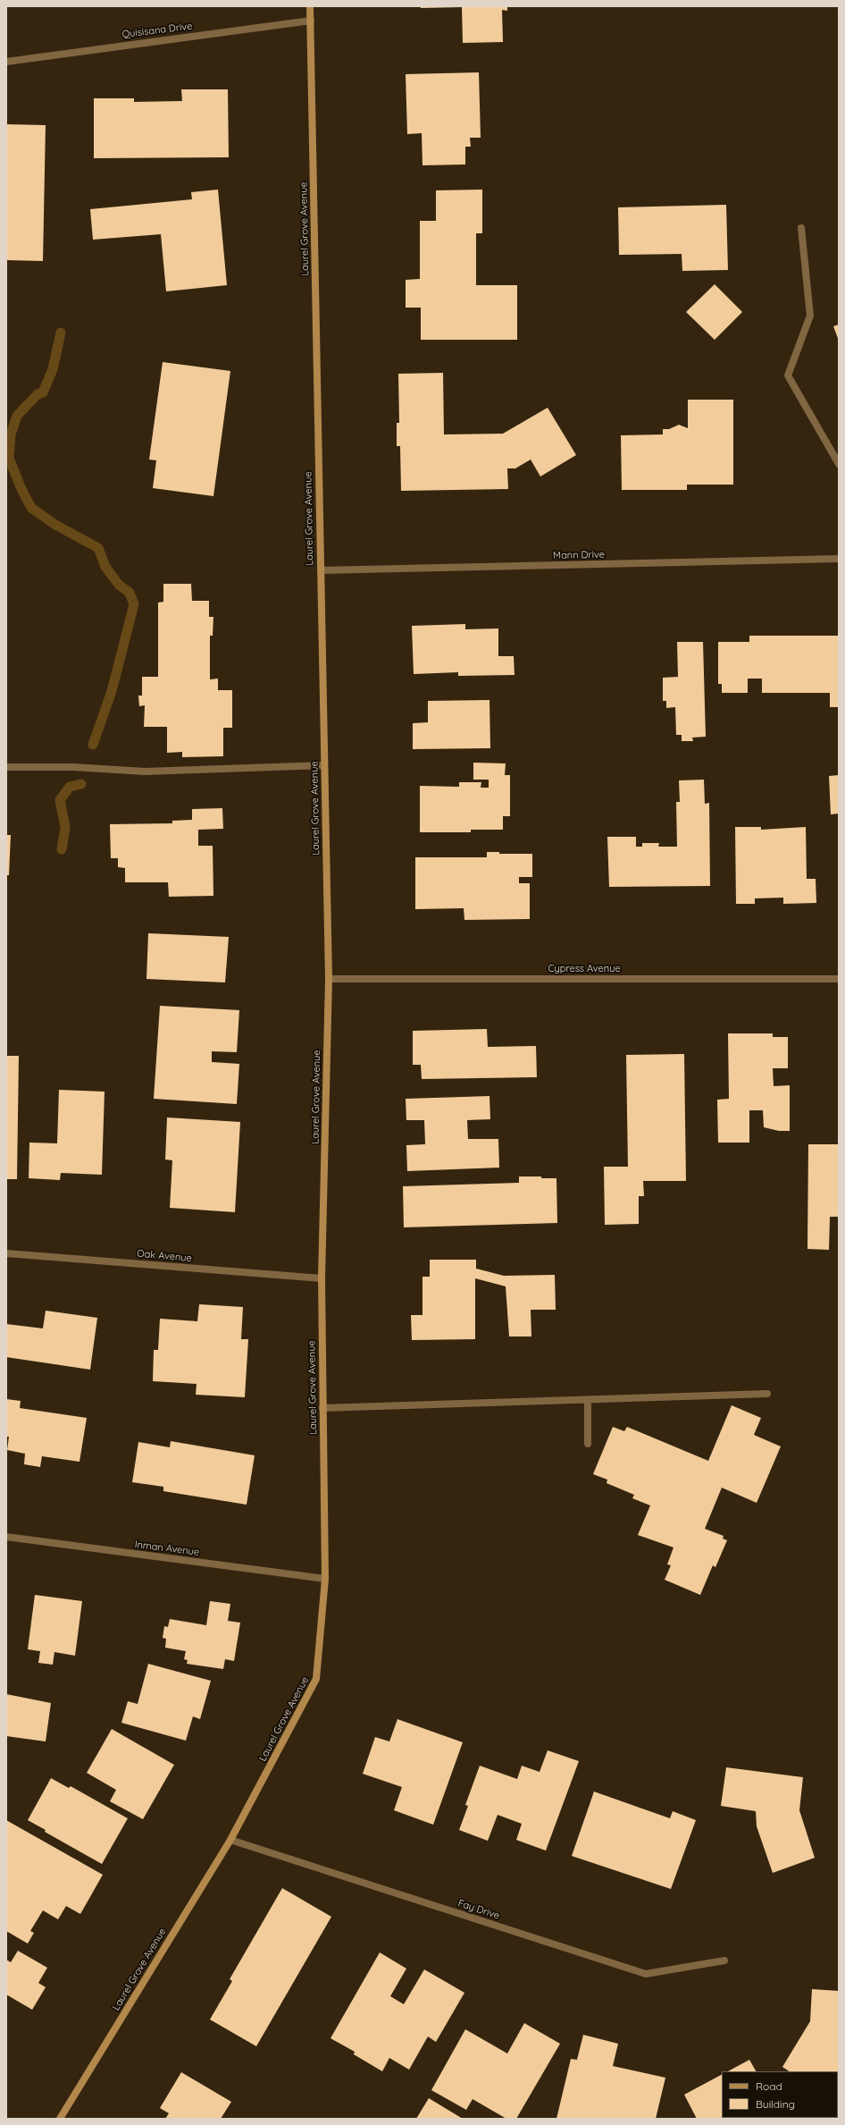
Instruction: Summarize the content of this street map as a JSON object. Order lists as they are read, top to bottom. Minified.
{"streets":{"street":["Quisisana Drive","Laurel Grove Avenue","Mann Drive","Cypress Avenue","Oak Avenue","Inman Avenue","Fay Drive"]},"crossings":[["Quisisana Drive","Laurel Grove Avenue"],["Laurel Grove Avenue","Mann Drive"],["Laurel Grove Avenue","Cypress Avenue"],["Laurel Grove Avenue","Oak Avenue"],["Laurel Grove Avenue","Inman Avenue"],["Laurel Grove Avenue","Fay Drive"]],"legend":["Road","Building"]}
